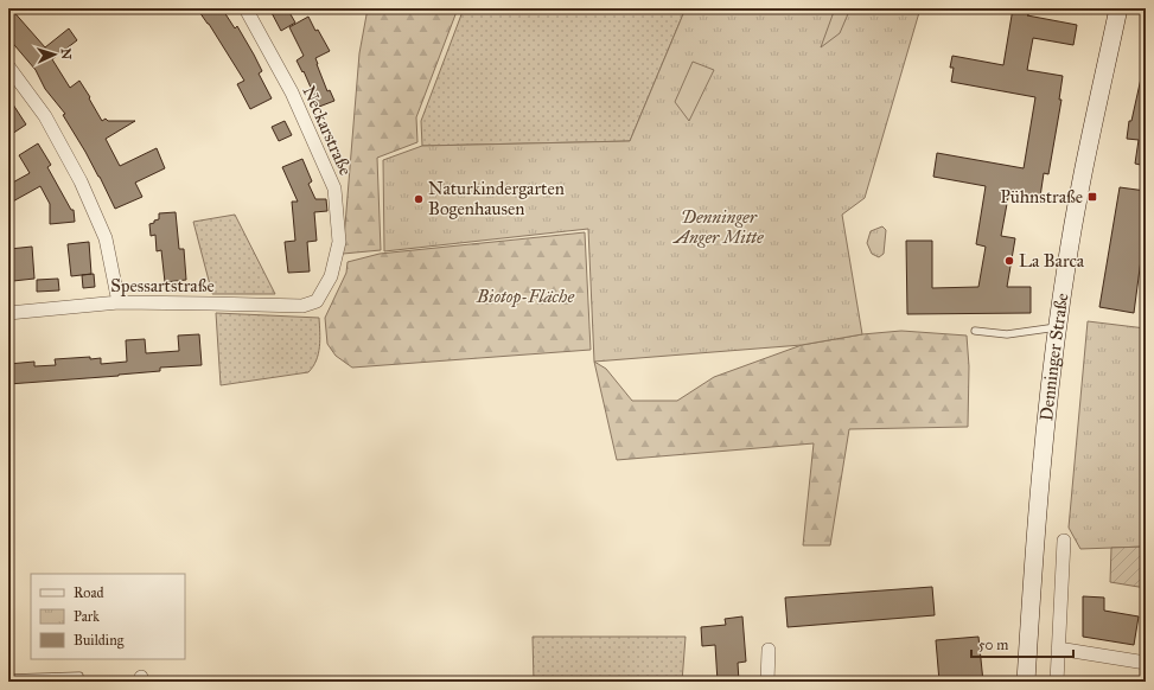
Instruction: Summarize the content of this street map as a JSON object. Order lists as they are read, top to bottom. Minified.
{"streets":{"street":["Neckarstraße","Spessartstraße","Denninger Straße"]},"crossings":[["Neckarstraße","Spessartstraße"]],"parks":["Denninger Anger Mitte","Biotop-Fläche"],"places":{"transit":["Pühnstraße"],"other":["Naturkindergarten Bogenhausen","La Barca"]},"legend":["Road","Park","Building"],"scale_bar":"50 m","north":"right"}
